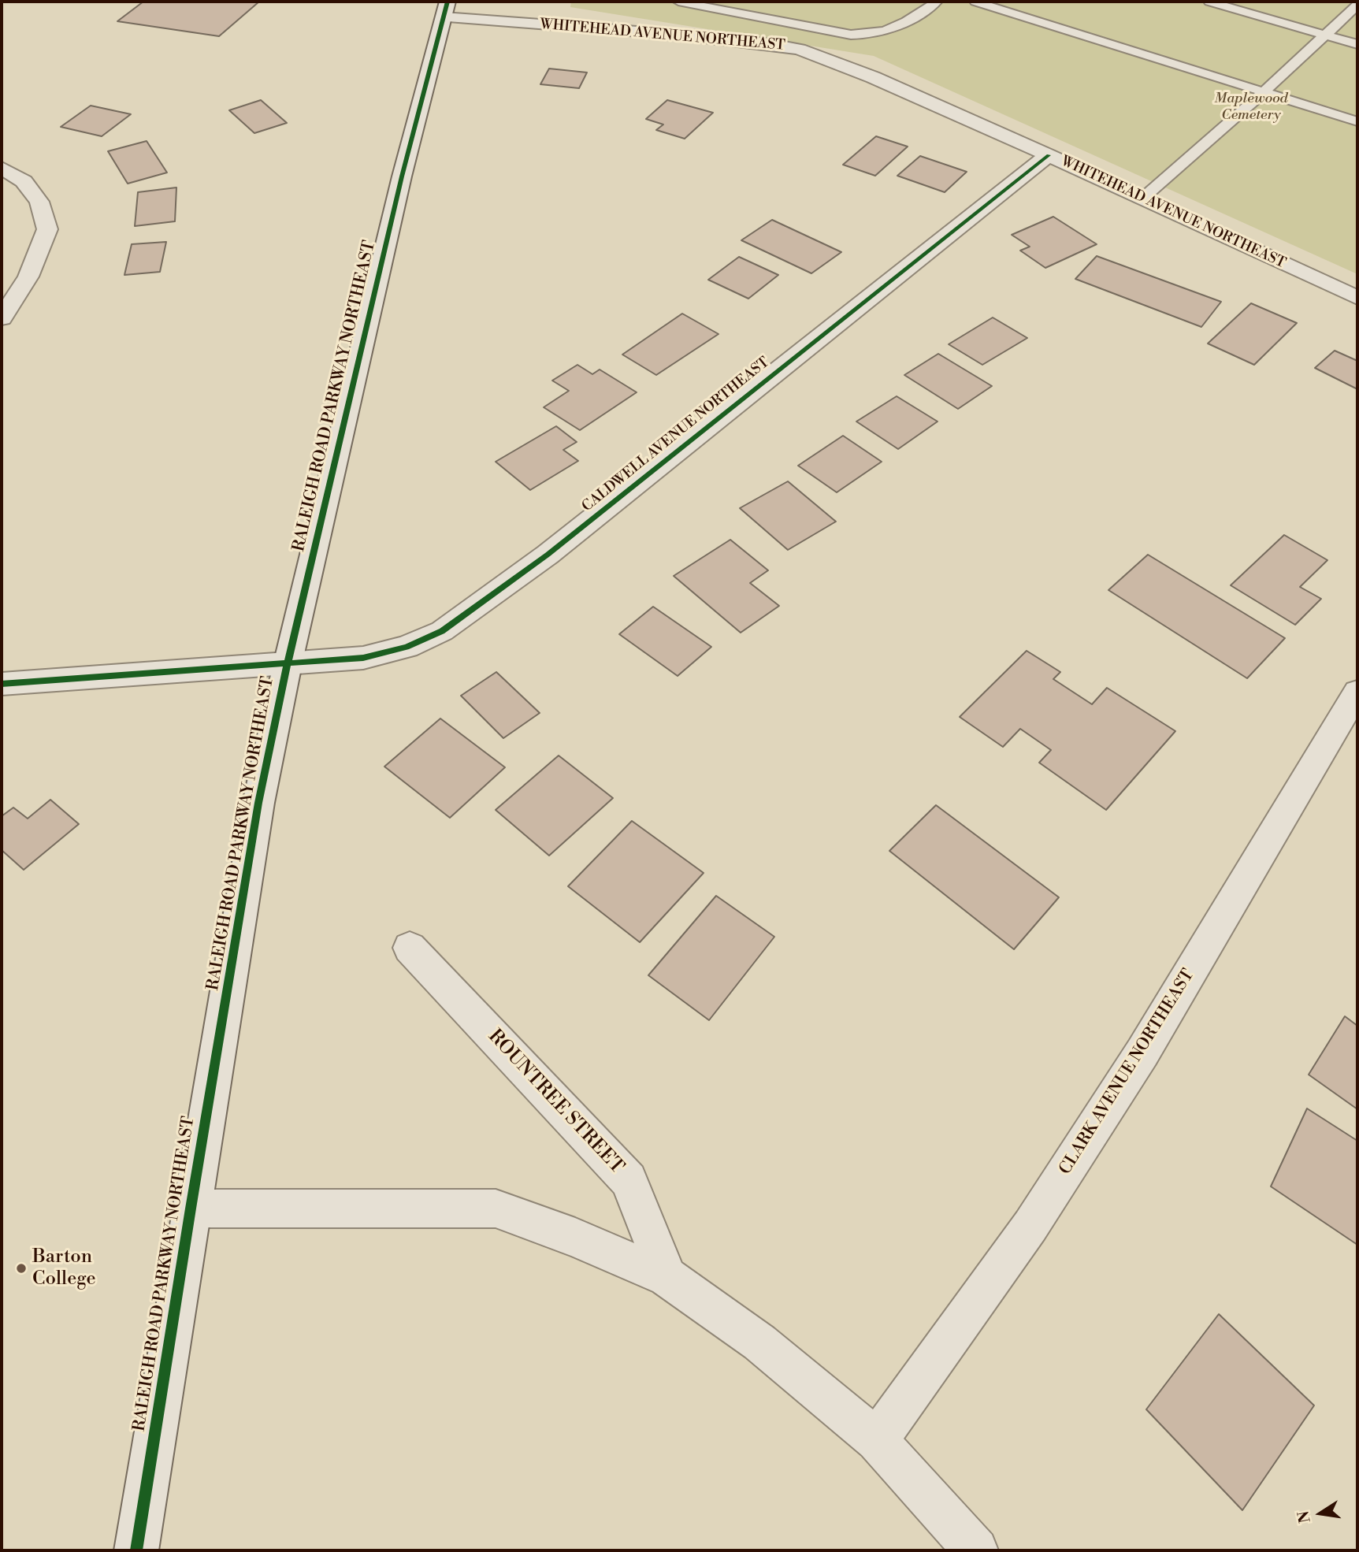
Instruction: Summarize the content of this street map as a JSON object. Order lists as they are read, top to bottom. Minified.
{"streets":{"street":["WHITEHEAD AVENUE NORTHEAST","RALEIGH ROAD PARKWAY NORTHEAST","CALDWELL AVENUE NORTHEAST","CLARK AVENUE NORTHEAST","ROUNTREE STREET"]},"crossings":[["WHITEHEAD AVENUE NORTHEAST","RALEIGH ROAD PARKWAY NORTHEAST"],["WHITEHEAD AVENUE NORTHEAST","CALDWELL AVENUE NORTHEAST"],["RALEIGH ROAD PARKWAY NORTHEAST","CALDWELL AVENUE NORTHEAST"]],"parks":["Maplewood Cemetery"],"places":["Barton College"],"north":"left"}
